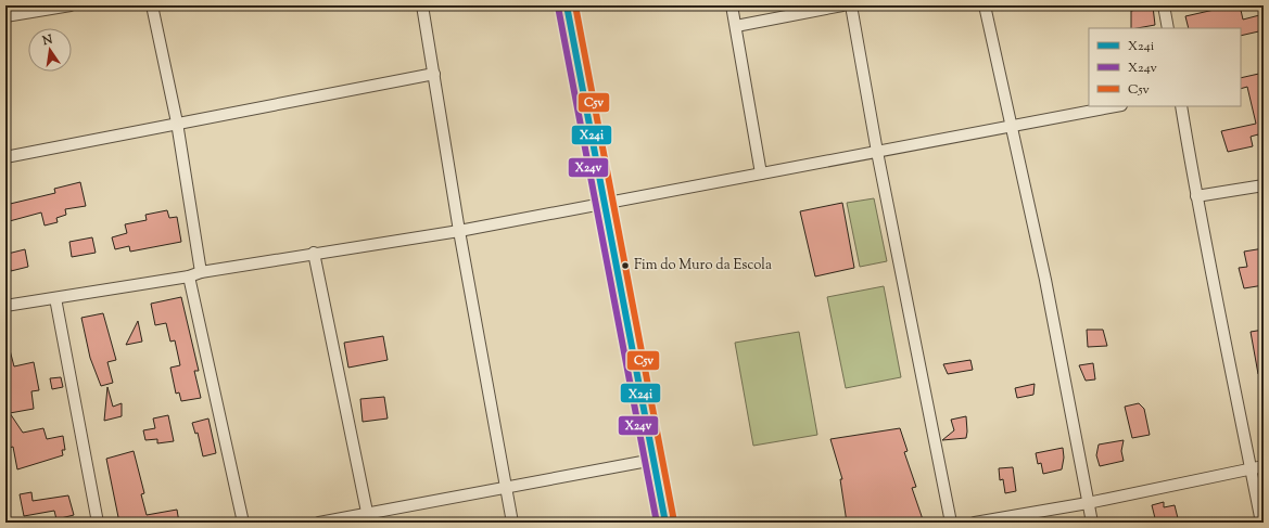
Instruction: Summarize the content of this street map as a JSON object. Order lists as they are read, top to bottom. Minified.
{"places":["Fim do Muro da Escola"],"lines":["transit line X24i","transit line C5v","transit line X24v"],"legend":["X24i","X24v","C5v"],"north":"top"}
